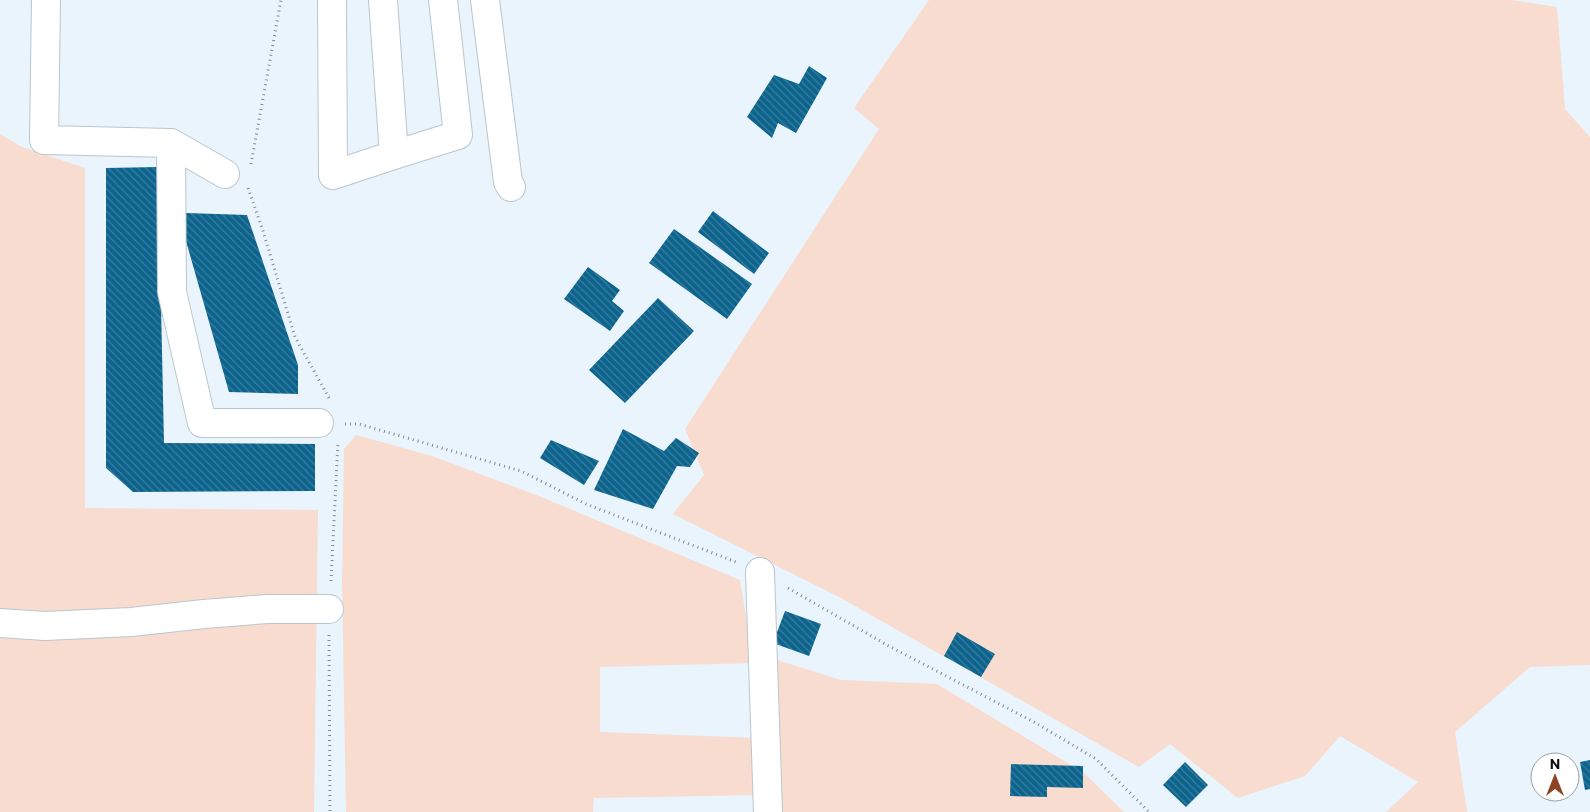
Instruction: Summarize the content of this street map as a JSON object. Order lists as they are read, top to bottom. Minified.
{"north":"top"}
